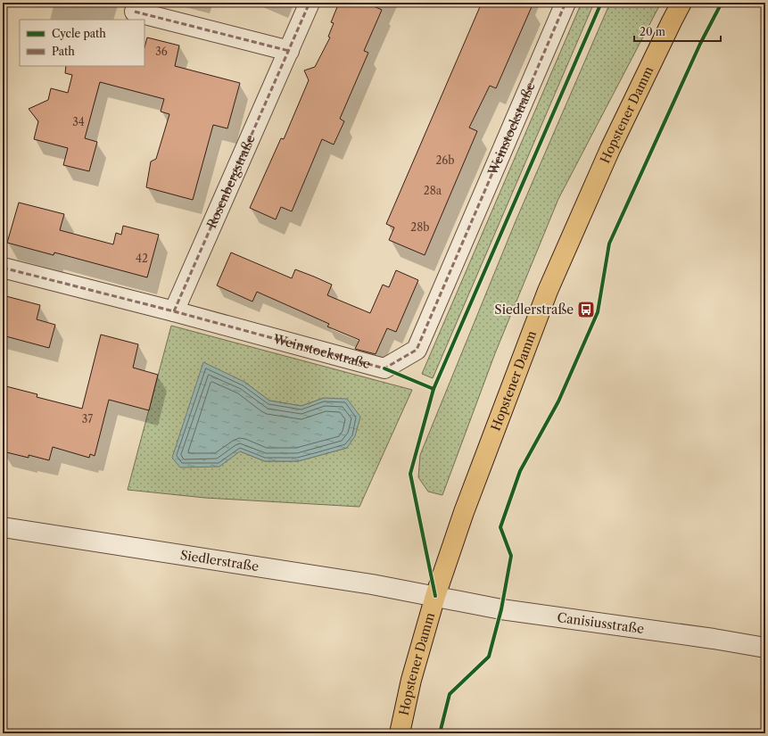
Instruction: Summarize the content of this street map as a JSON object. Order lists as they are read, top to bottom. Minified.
{"streets":{"main road":["Hopstener Damm"],"street":["Weinstockstraße","Rosenbergstraße","Siedlerstraße","Canisiusstraße"]},"crossings":[["Hopstener Damm","Siedlerstraße"],["Hopstener Damm","Canisiusstraße"],["Weinstockstraße","Rosenbergstraße"],["Siedlerstraße","Canisiusstraße"]],"places":{"bus stop":["Siedlerstraße"]},"house_numbers":["36","34","26b","28a","28b","42","37"],"legend":["Cycle path","Path"],"scale_bar":"20 m"}
